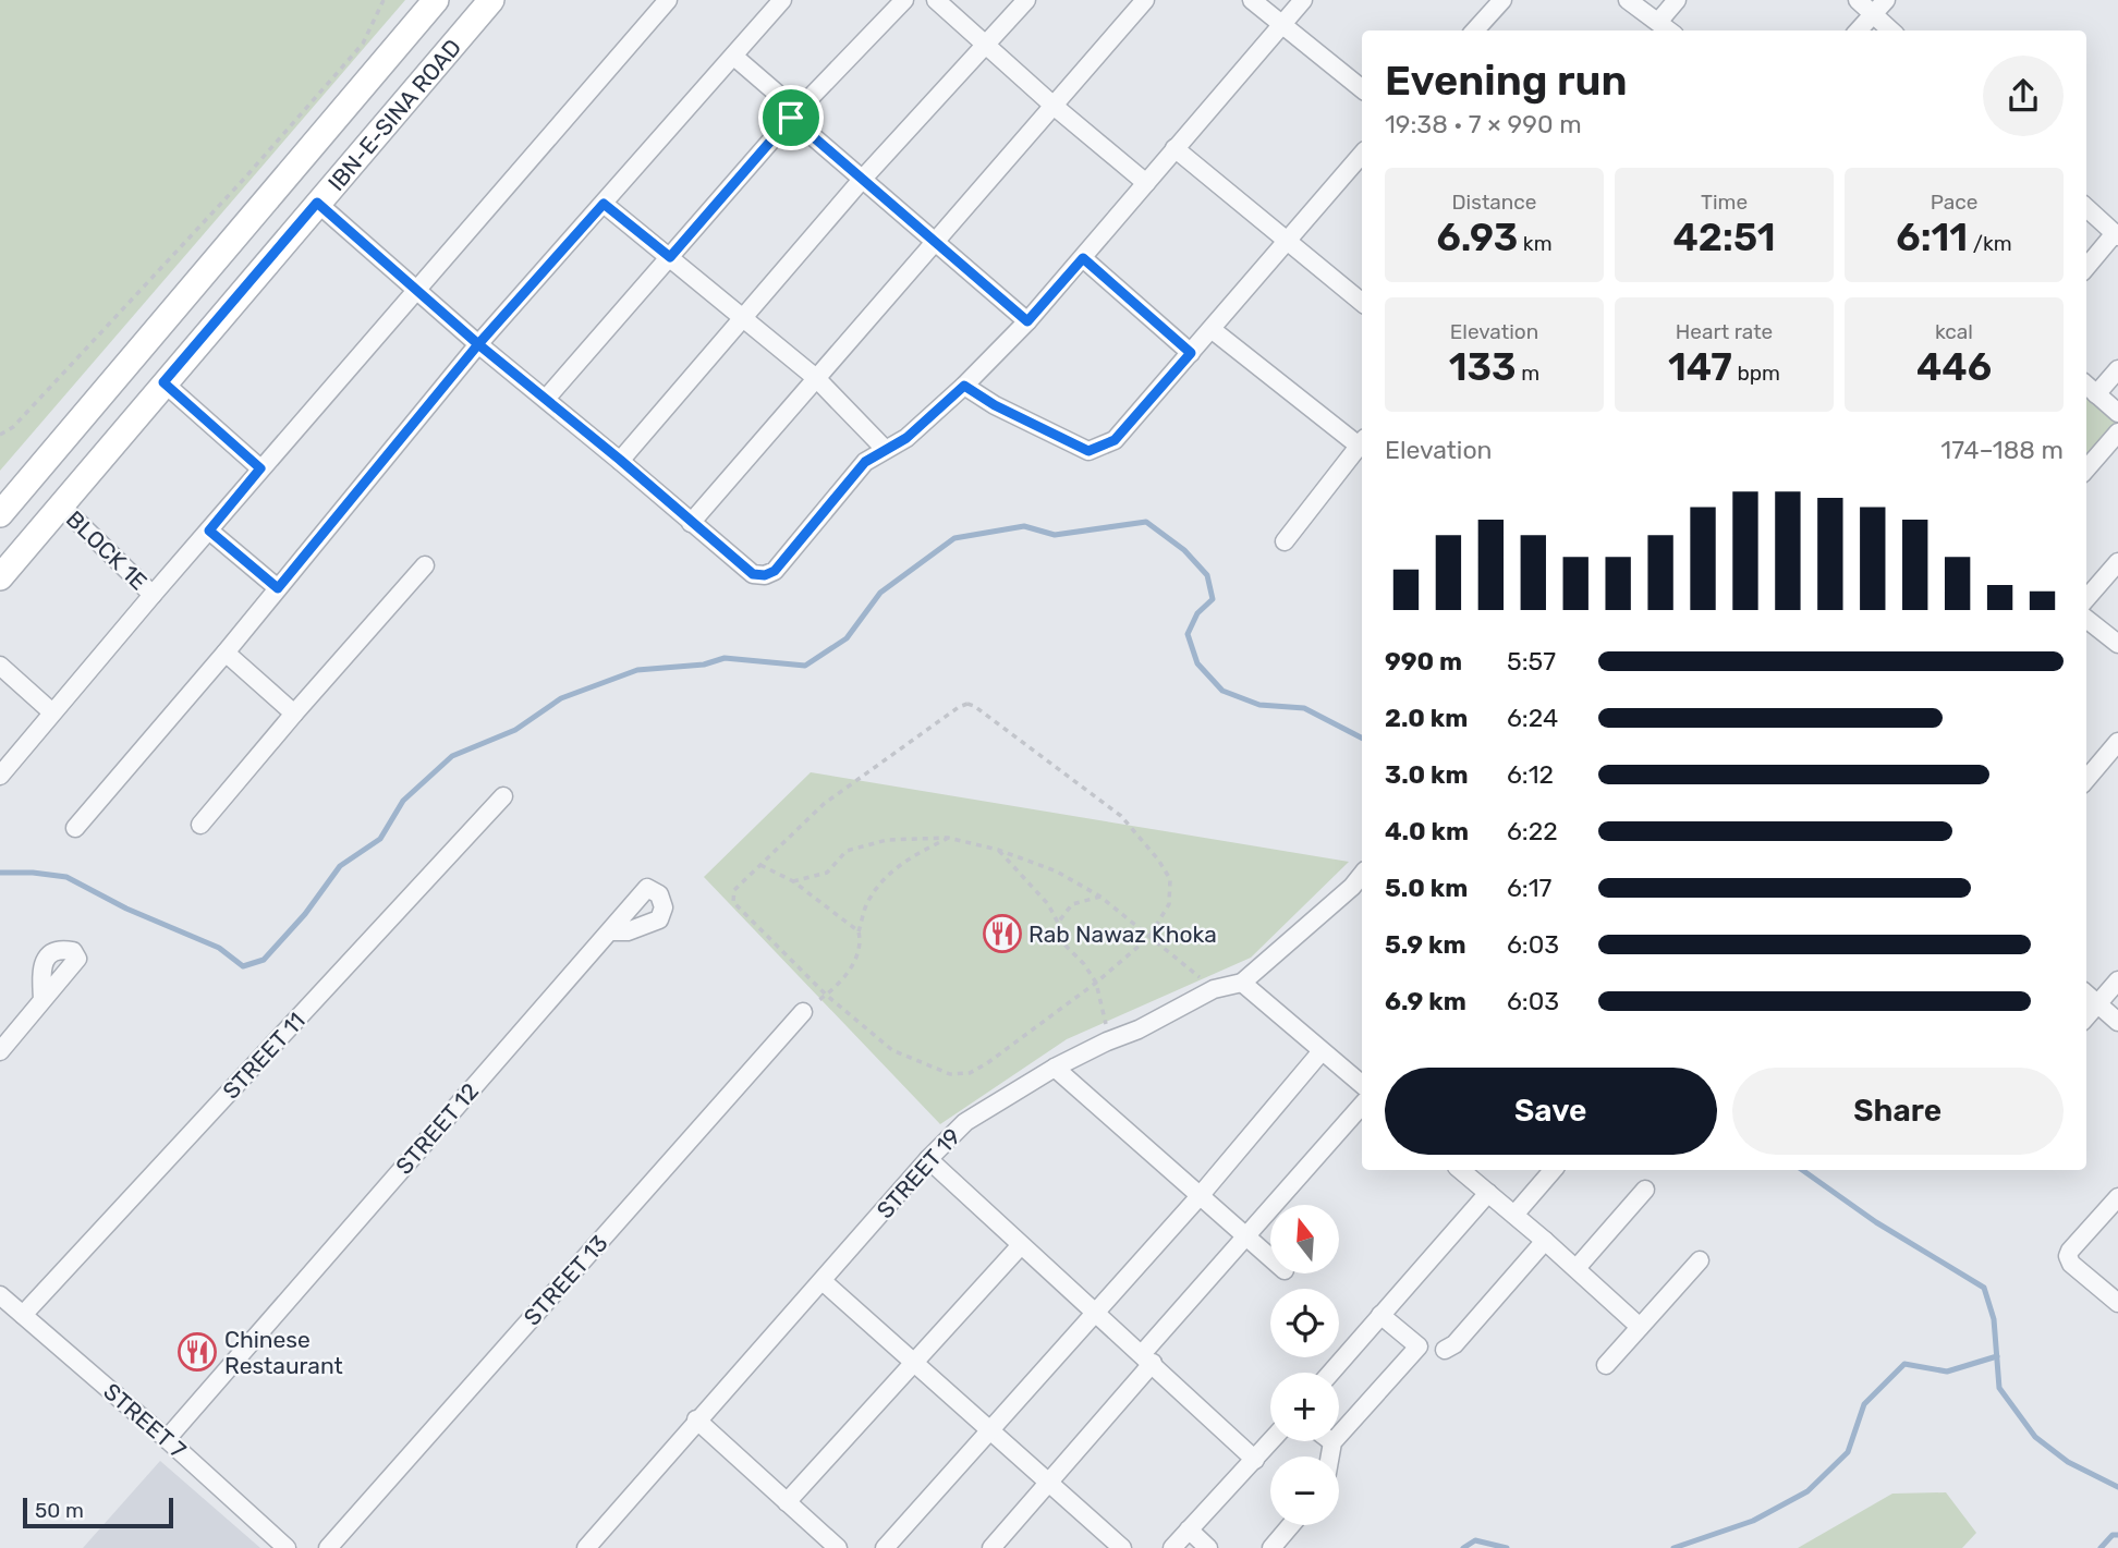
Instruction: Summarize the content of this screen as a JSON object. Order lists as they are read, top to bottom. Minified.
{"streets":{"main road":["IBN-E-SINA ROAD"],"street":["BLOCK 1E","STREET 11","STREET 12","STREET 19","STREET 13","STREET 7"]},"crossings":[["IBN-E-SINA ROAD","BLOCK 1E"],["STREET 11","STREET 7"],["STREET 12","STREET 7"]],"places":{"restaurant":["Rab Nawaz Khoka","Chinese Restaurant"]},"scale_bar":"50 m","north":"top","page":{"heading":["Evening run","19:38 · 7 × 990 m"],"stats":[["Distance","6.93 km"],["Time","42:51"],["Pace","6:11 /km"],["Elevation","133 m"],["Heart rate","147 bpm"],["kcal","446"]],"chart":["Elevation","174–188 m"],"list":[{"name":"990 m","note":"5:57"},{"name":"2.0 km","note":"6:24"},{"name":"3.0 km","note":"6:12"},{"name":"4.0 km","note":"6:22"},{"name":"5.0 km","note":"6:17"},{"name":"5.9 km","note":"6:03"},{"name":"6.9 km","note":"6:03"}],"buttons":["Save","Share"],"map_buttons":["+","−"],"scale":"50 m"}}
